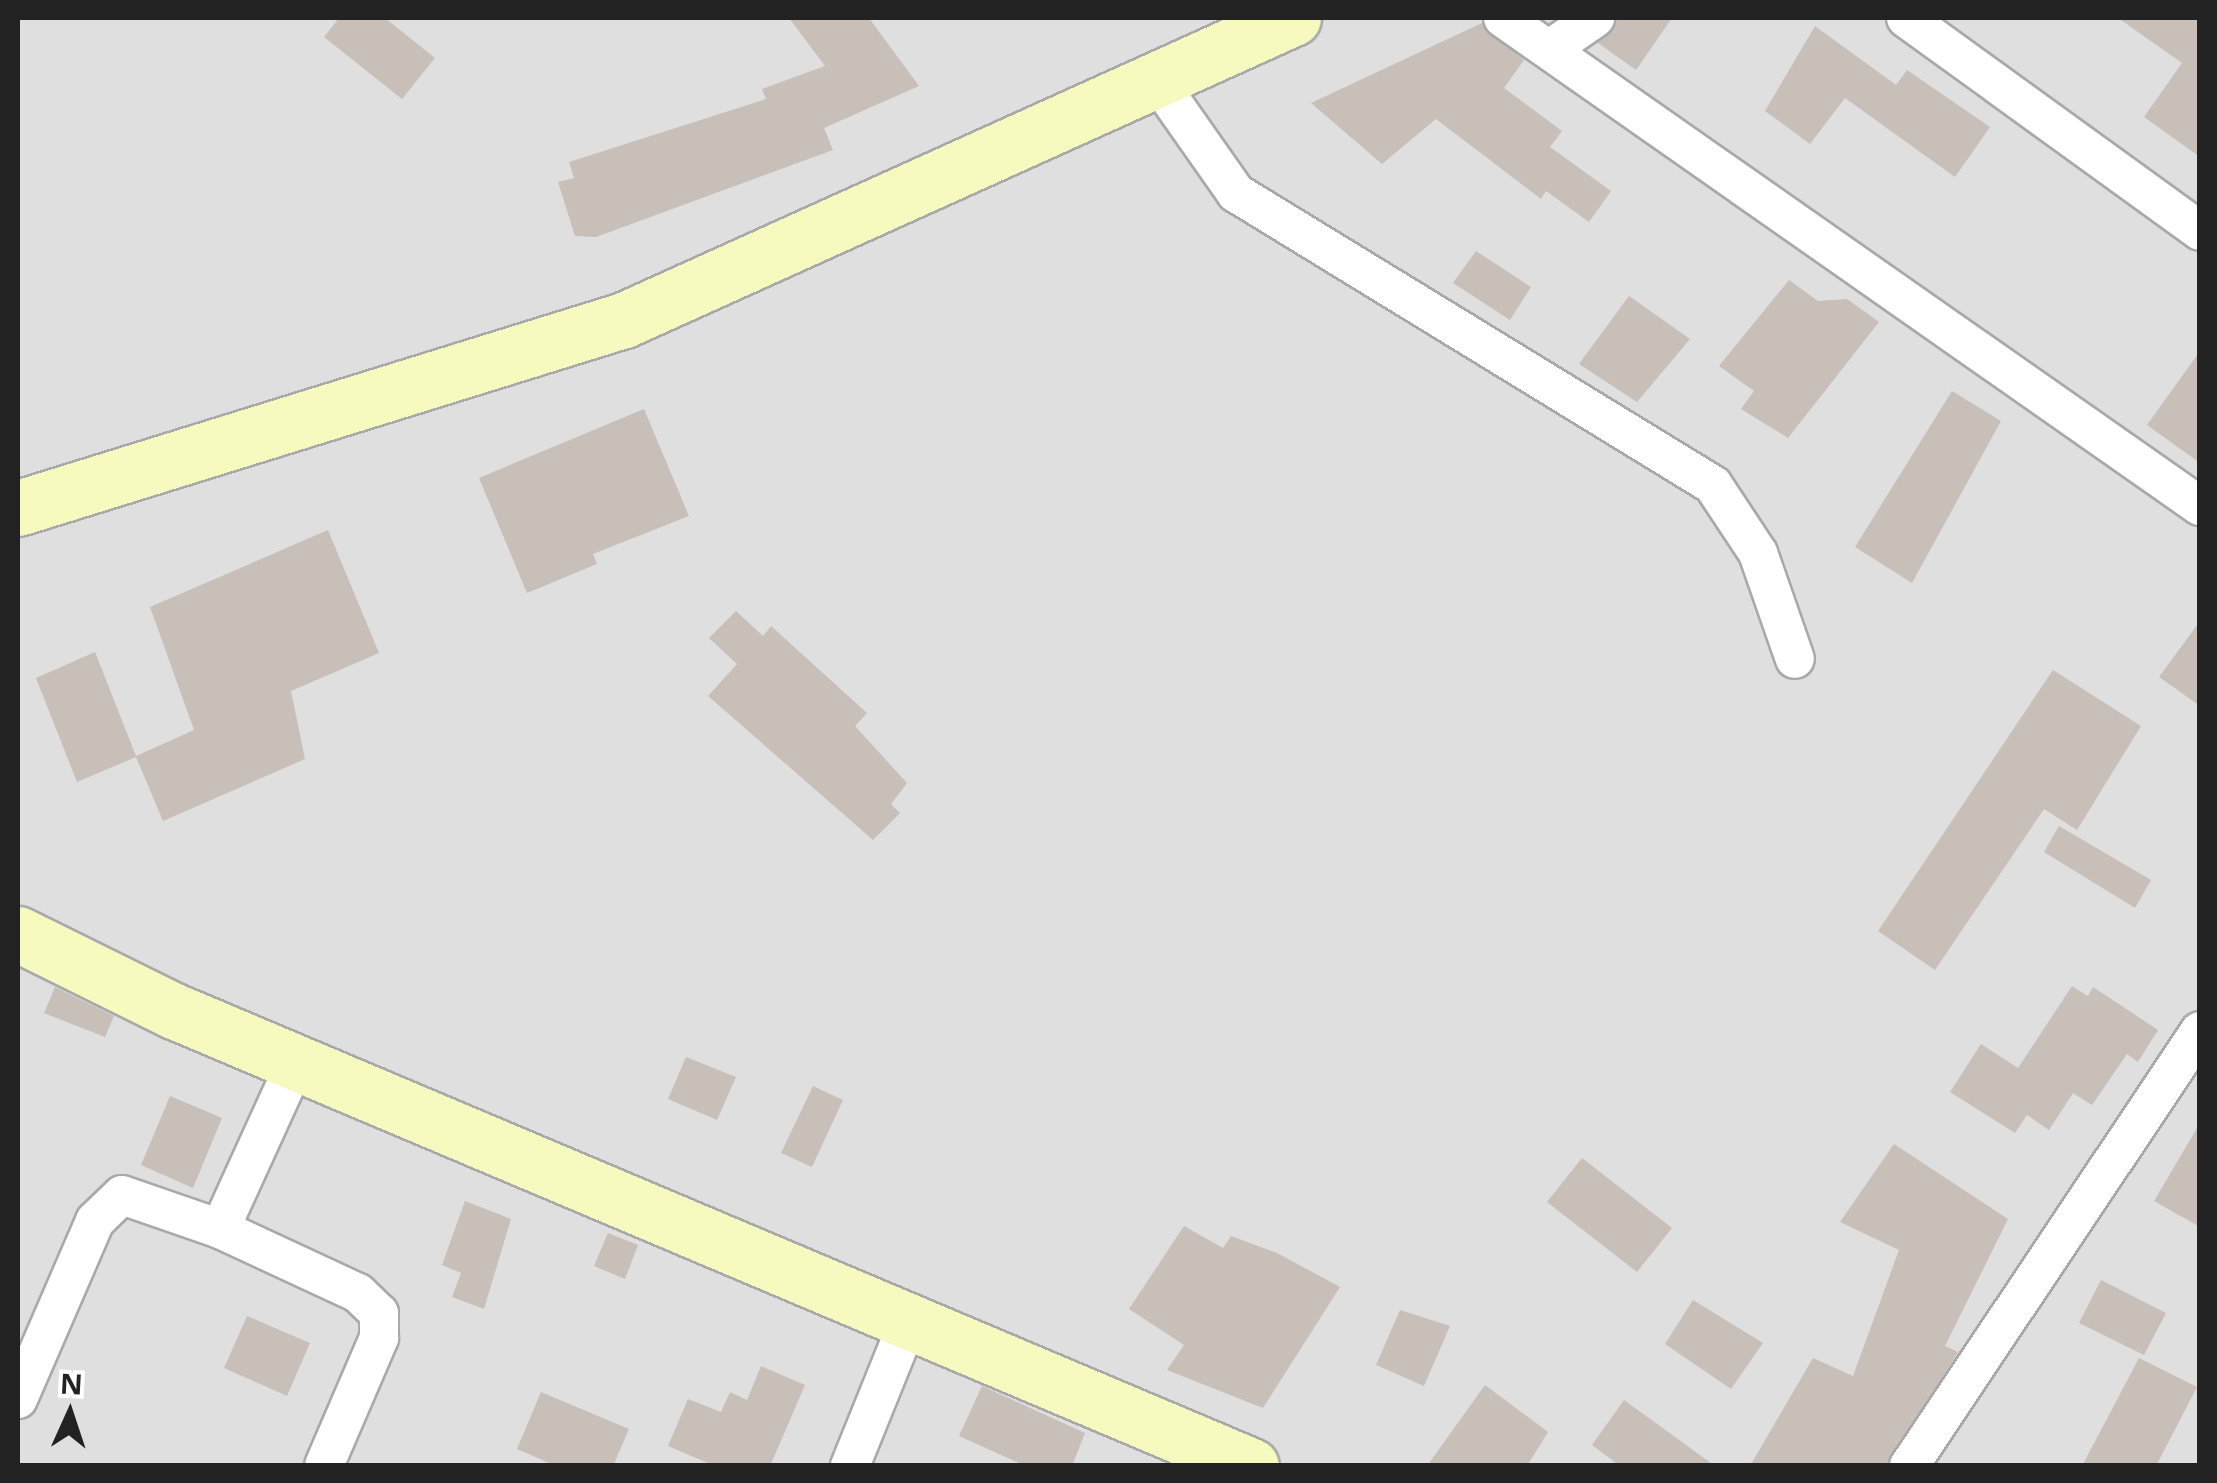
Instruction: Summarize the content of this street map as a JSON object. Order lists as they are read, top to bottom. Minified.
{"north":"top"}
